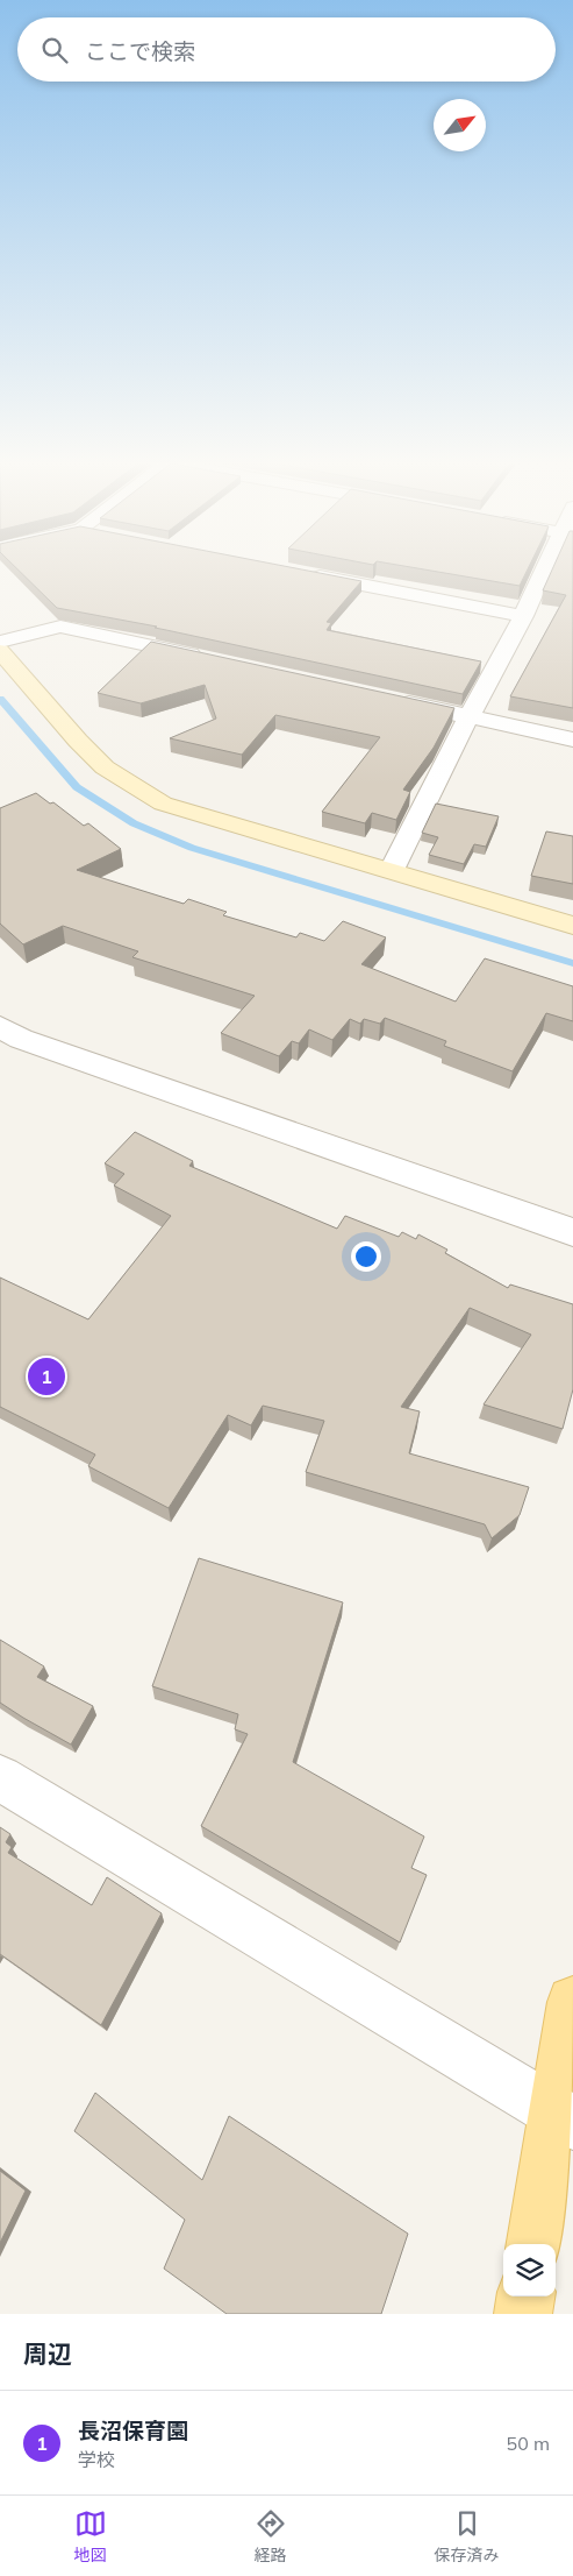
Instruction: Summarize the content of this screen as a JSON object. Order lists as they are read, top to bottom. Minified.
{"north":"top right","page":{"search":"ここで検索","pins":"1","heading":"周辺","list":[{"mark":"1","name":"長沼保育園","note":"学校","value":"50 m"}],"nav":["地図","経路","保存済み"]}}
